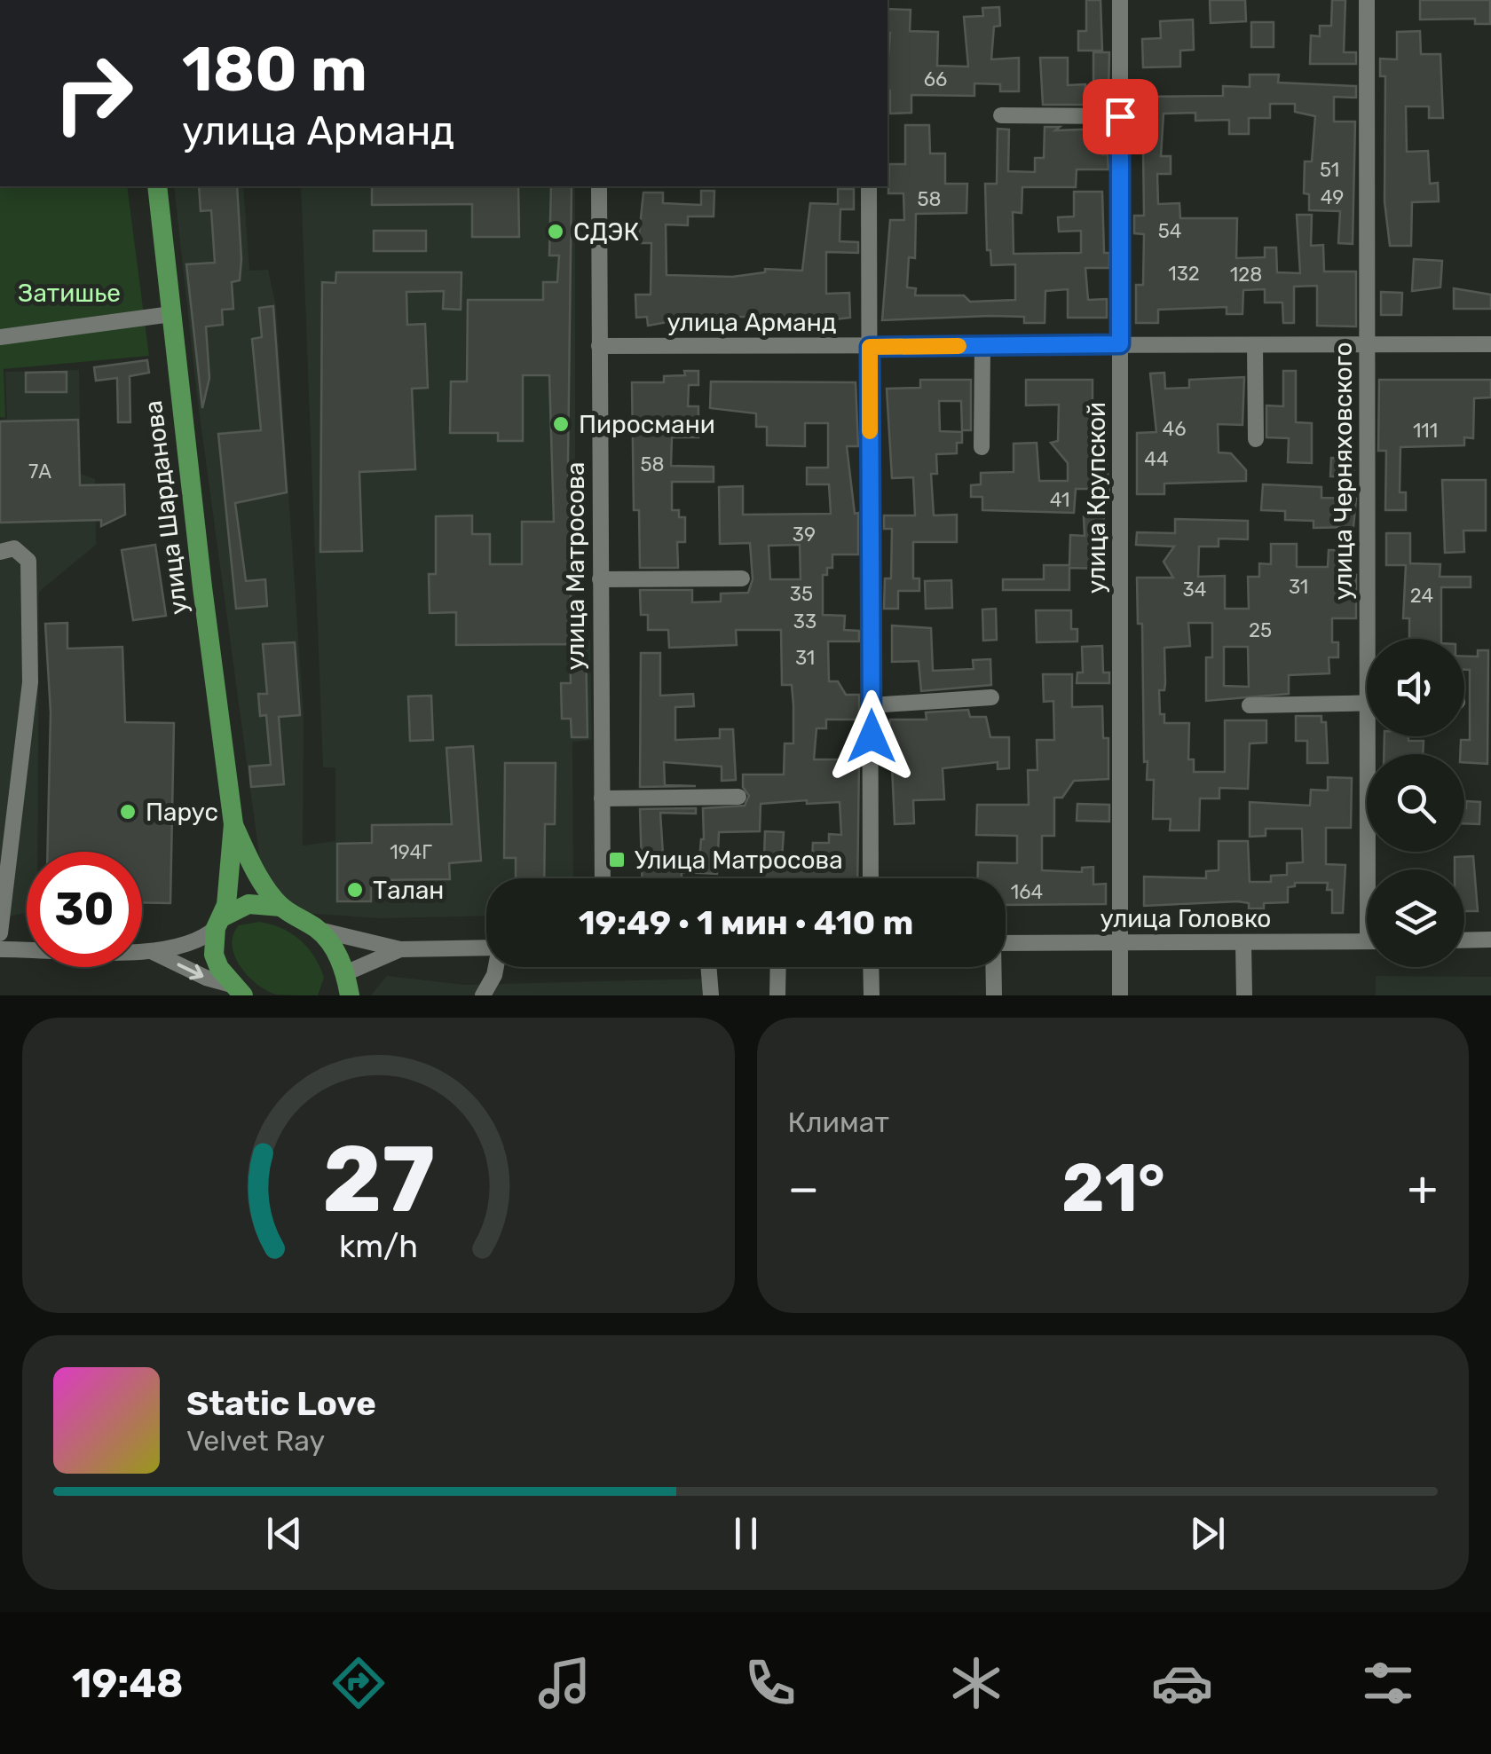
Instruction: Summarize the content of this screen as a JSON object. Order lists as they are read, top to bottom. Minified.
{"streets":{"main road":["улица Шарданова"],"street":["улица Арманд","улица Черняховского","улица Крупской","улица Матросова","улица Головко"]},"crossings":[["улица Арманд","улица Черняховского"],["улица Арманд","улица Крупской"],["улица Арманд","улица Матросова"],["улица Крупской","улица Головко"]],"parks":["Затишье"],"places":{"other":["СДЭК","Пиросмани","Парус","Талан"],"transit":["Улица Матросова"]},"house_numbers":["66","51","49","58","54","132","128","46","111","44","58","7А","41","39","31","34","35","24","33","25","31","194Г","164"],"page":{"turn":["180 m","улица Арманд"],"limit":"30","trip":"19:49 · 1 мин · 410 m","tile":"Климат","heat":["−","21°","+"],"song":["Static Love","Velvet Ray"],"tabs":"19:48","gauge":["27","km/h"]}}
